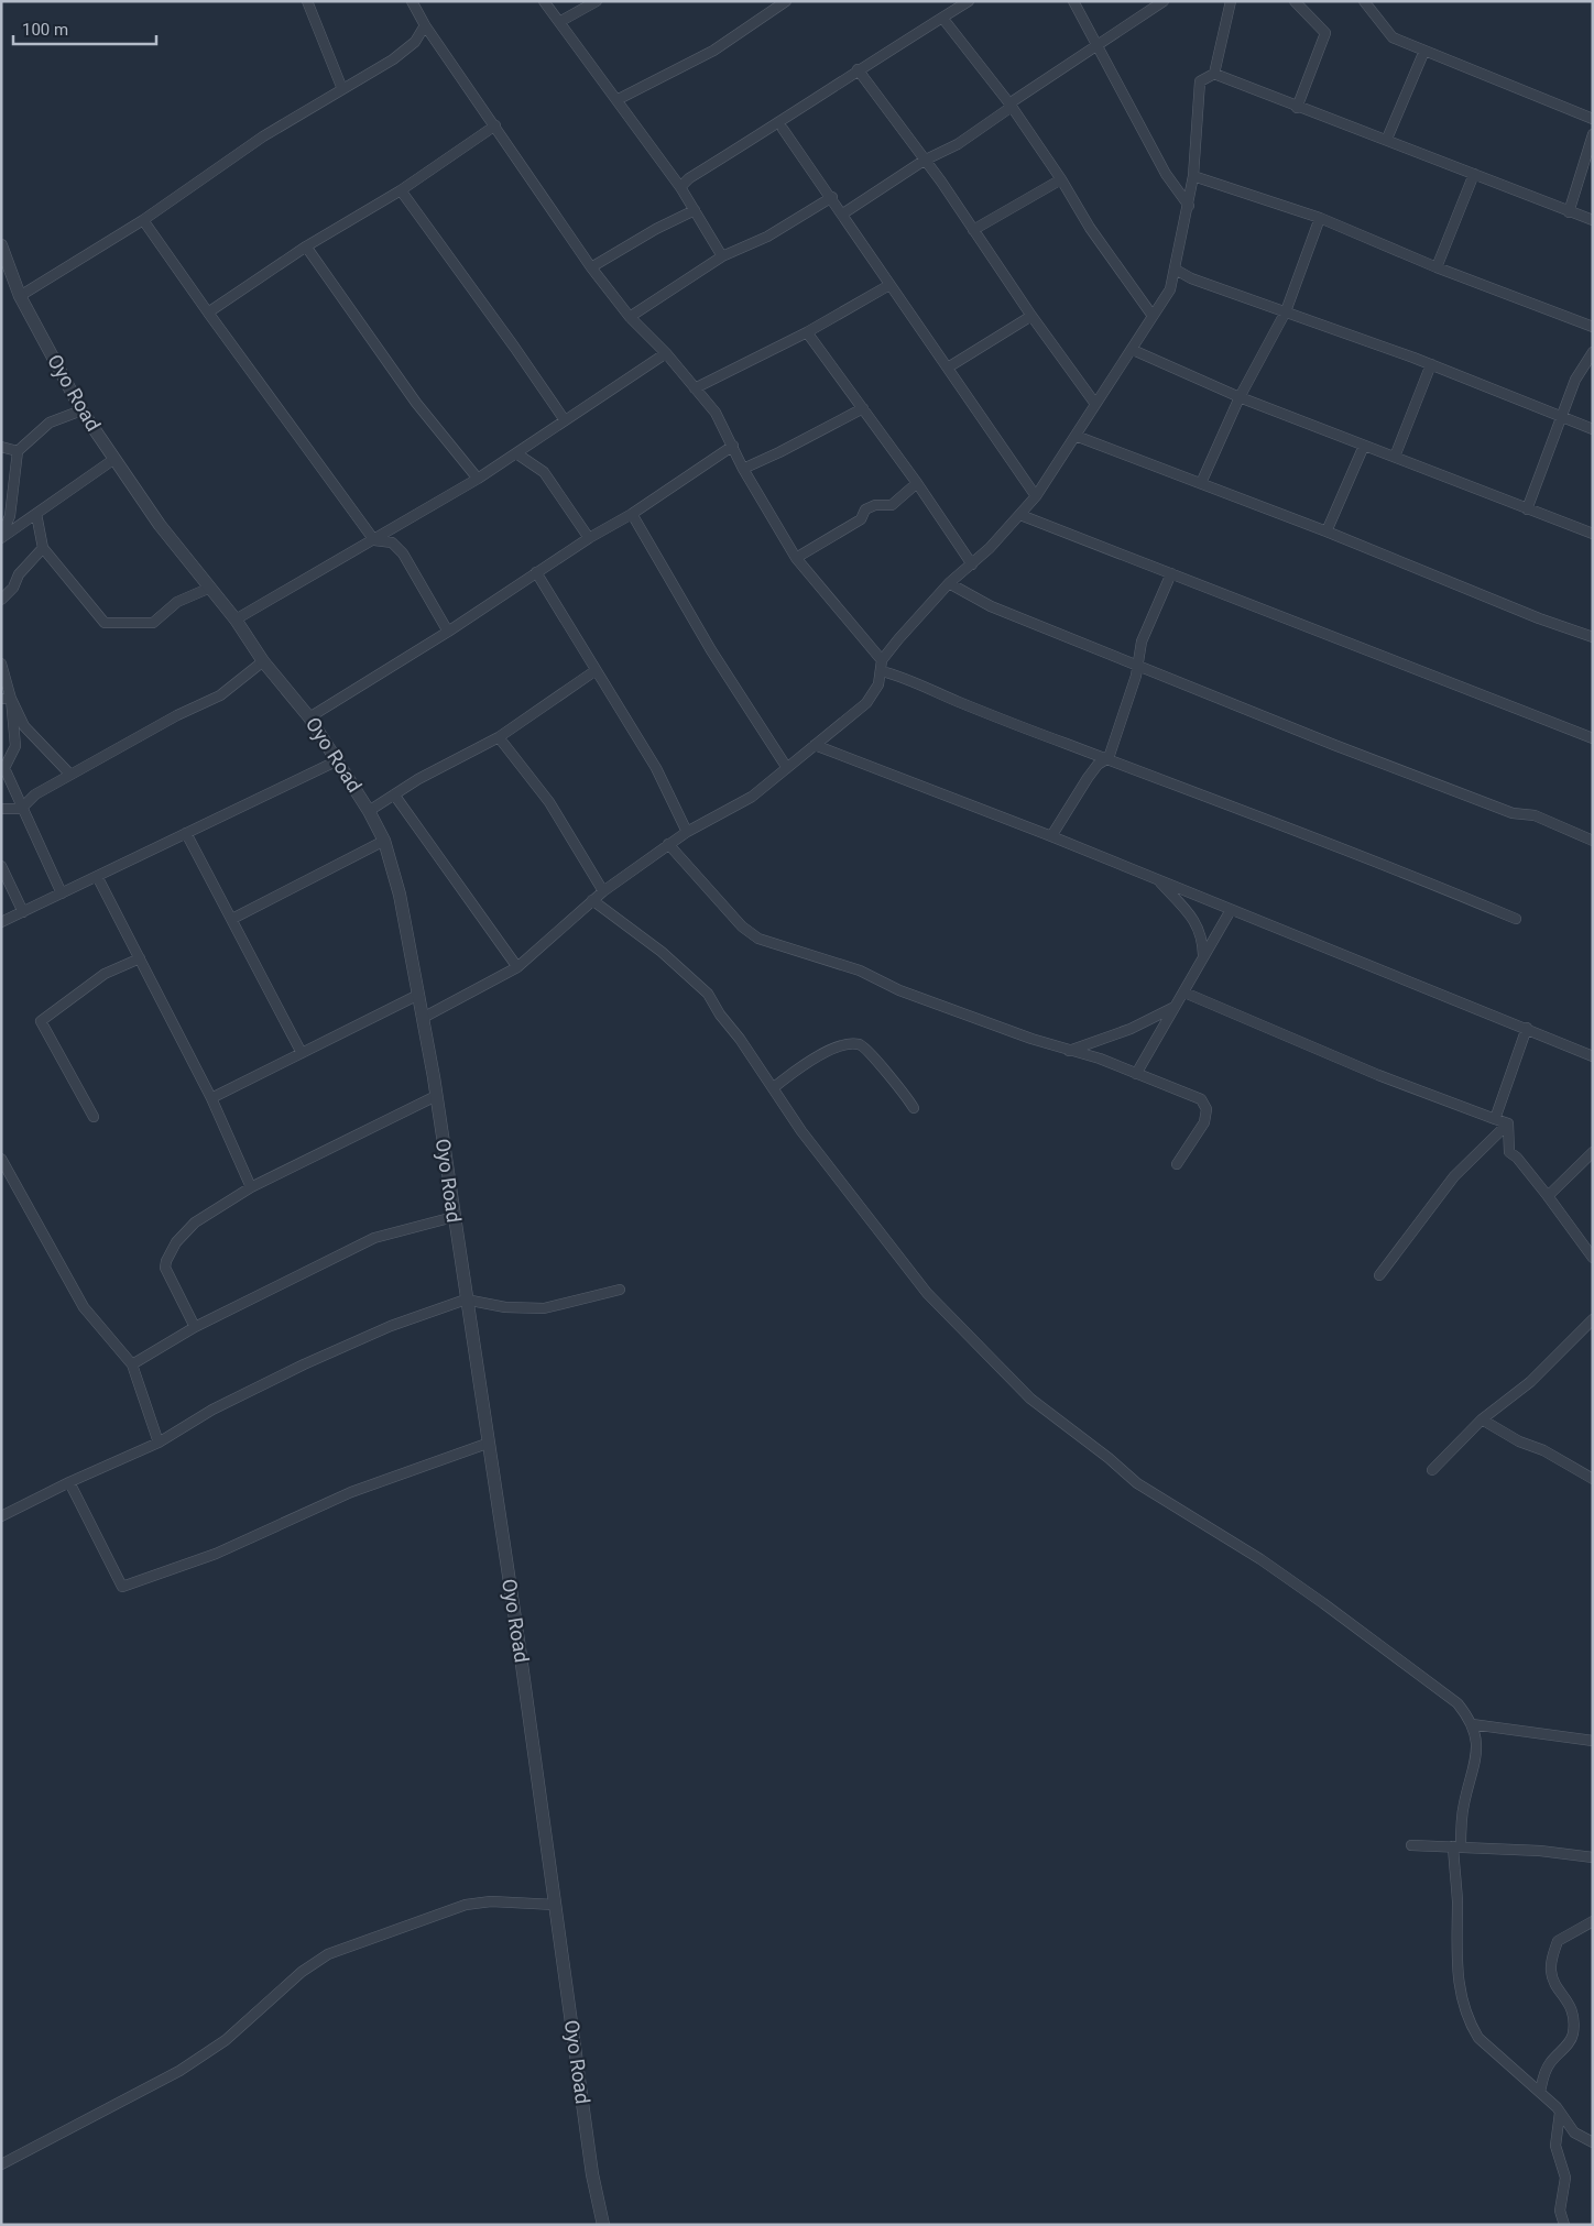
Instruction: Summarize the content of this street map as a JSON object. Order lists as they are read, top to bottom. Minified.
{"streets":{"street":["Oyo Road"]},"scale_bar":"100 m"}
